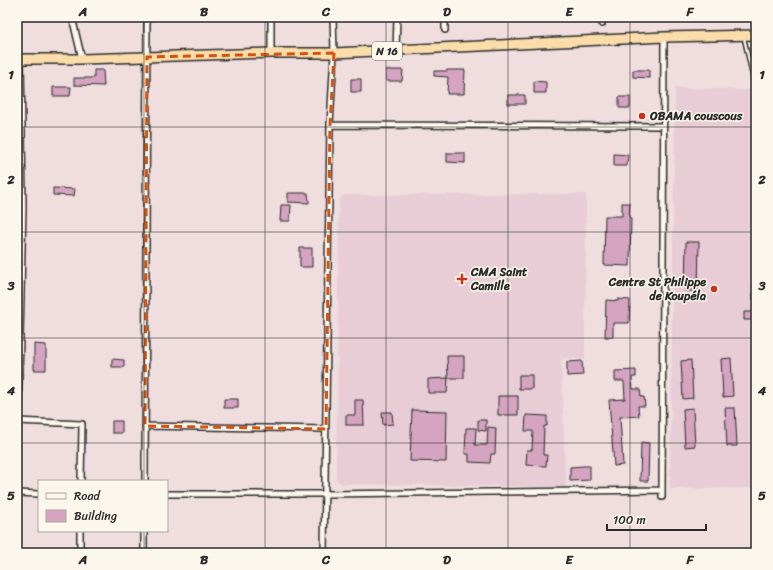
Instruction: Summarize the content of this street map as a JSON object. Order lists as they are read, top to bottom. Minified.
{"streets":{"highway":["N 16"]},"places":{"other":["OBAMA couscous","Centre St Philippe de Koupéla"],"health":["CMA Saint Camille"]},"legend":["Road","Building"],"scale_bar":"100 m","grid":{"columns":["A","B","C","D","E","F"],"rows":["1","2","3","4","5"]}}
